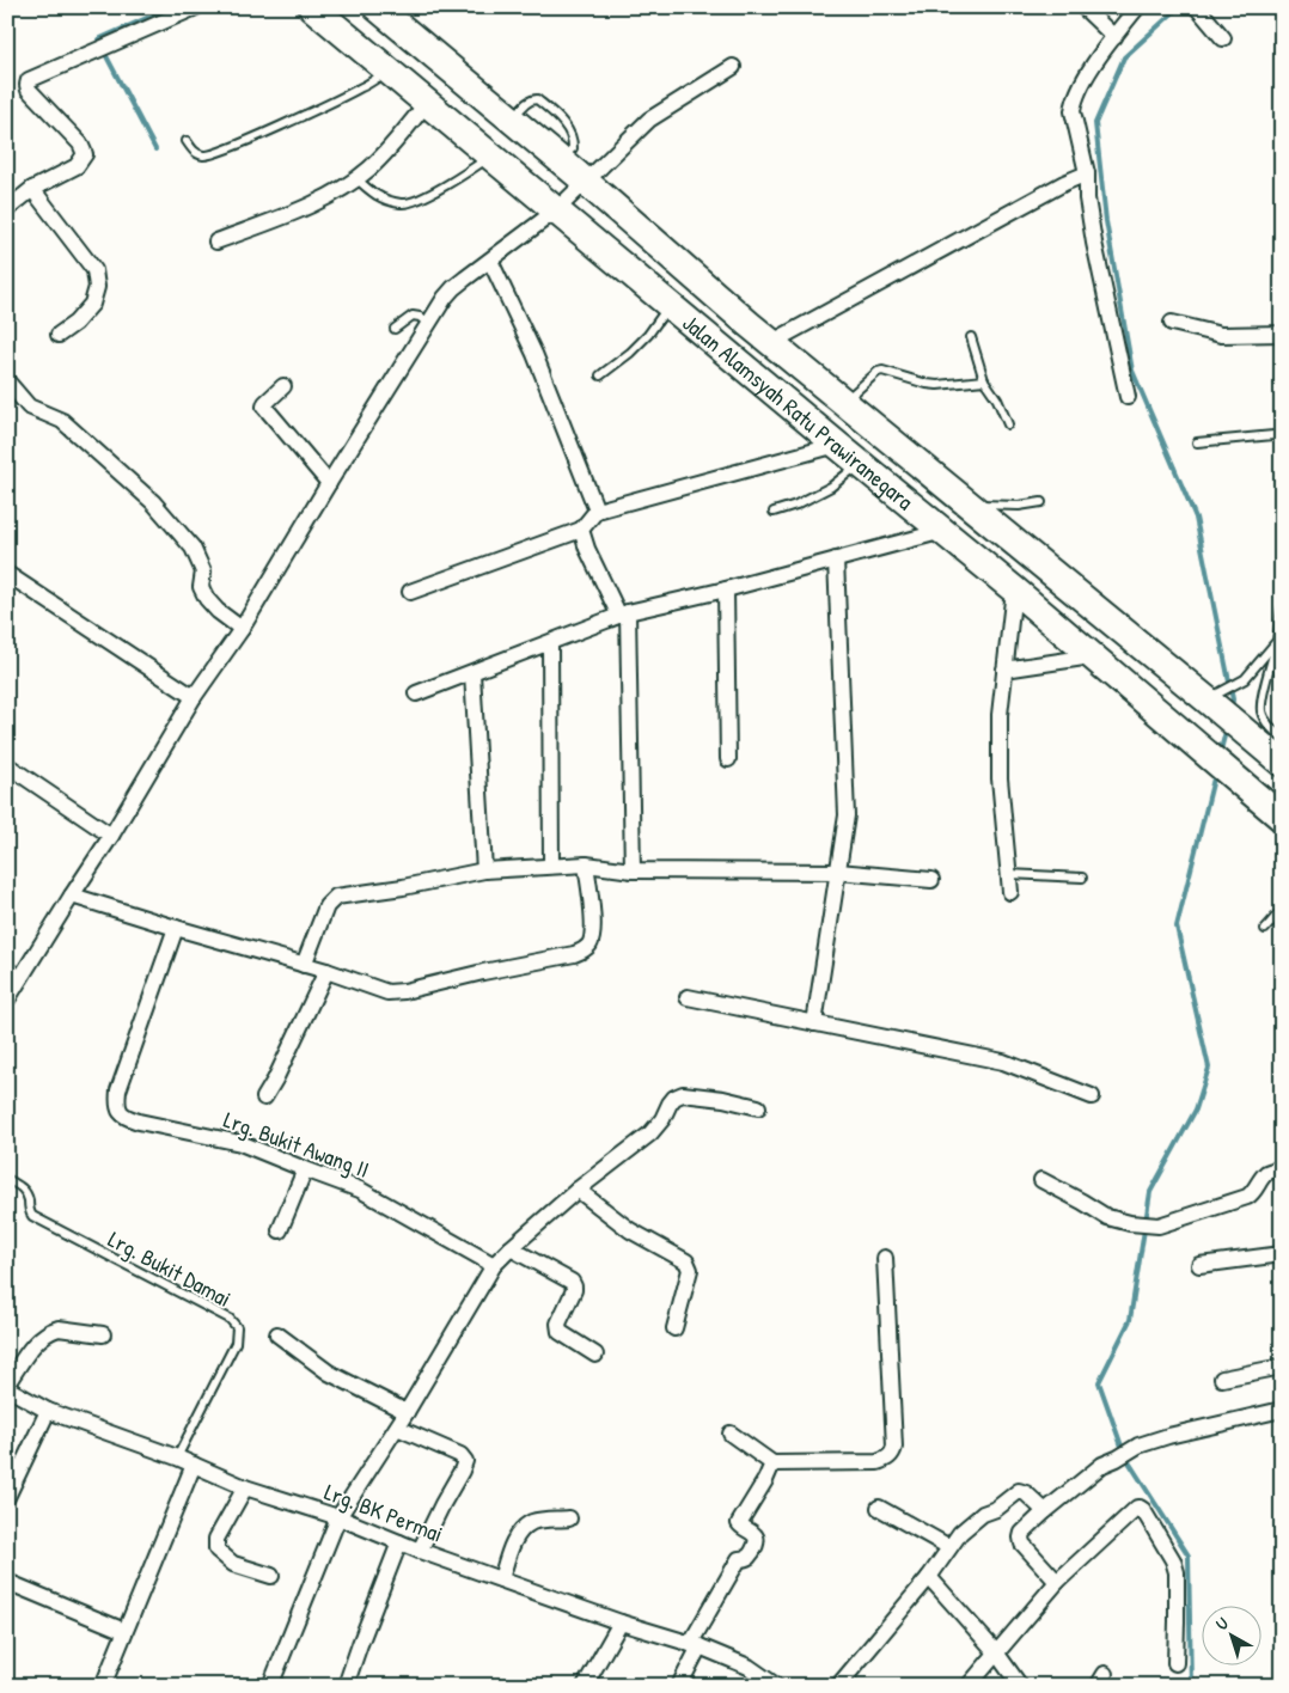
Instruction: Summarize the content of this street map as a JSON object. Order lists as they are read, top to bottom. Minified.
{"streets":{"highway":["Jalan Alamsyah Ratu Prawiranegara"],"street":["Lrg. Bukit Awang II","Lrg. BK Permai"],"lane":["Lrg. Bukit Damai"]},"crossings":[["Lrg. Bukit Damai","Lrg. BK Permai"]],"north":"top left"}
